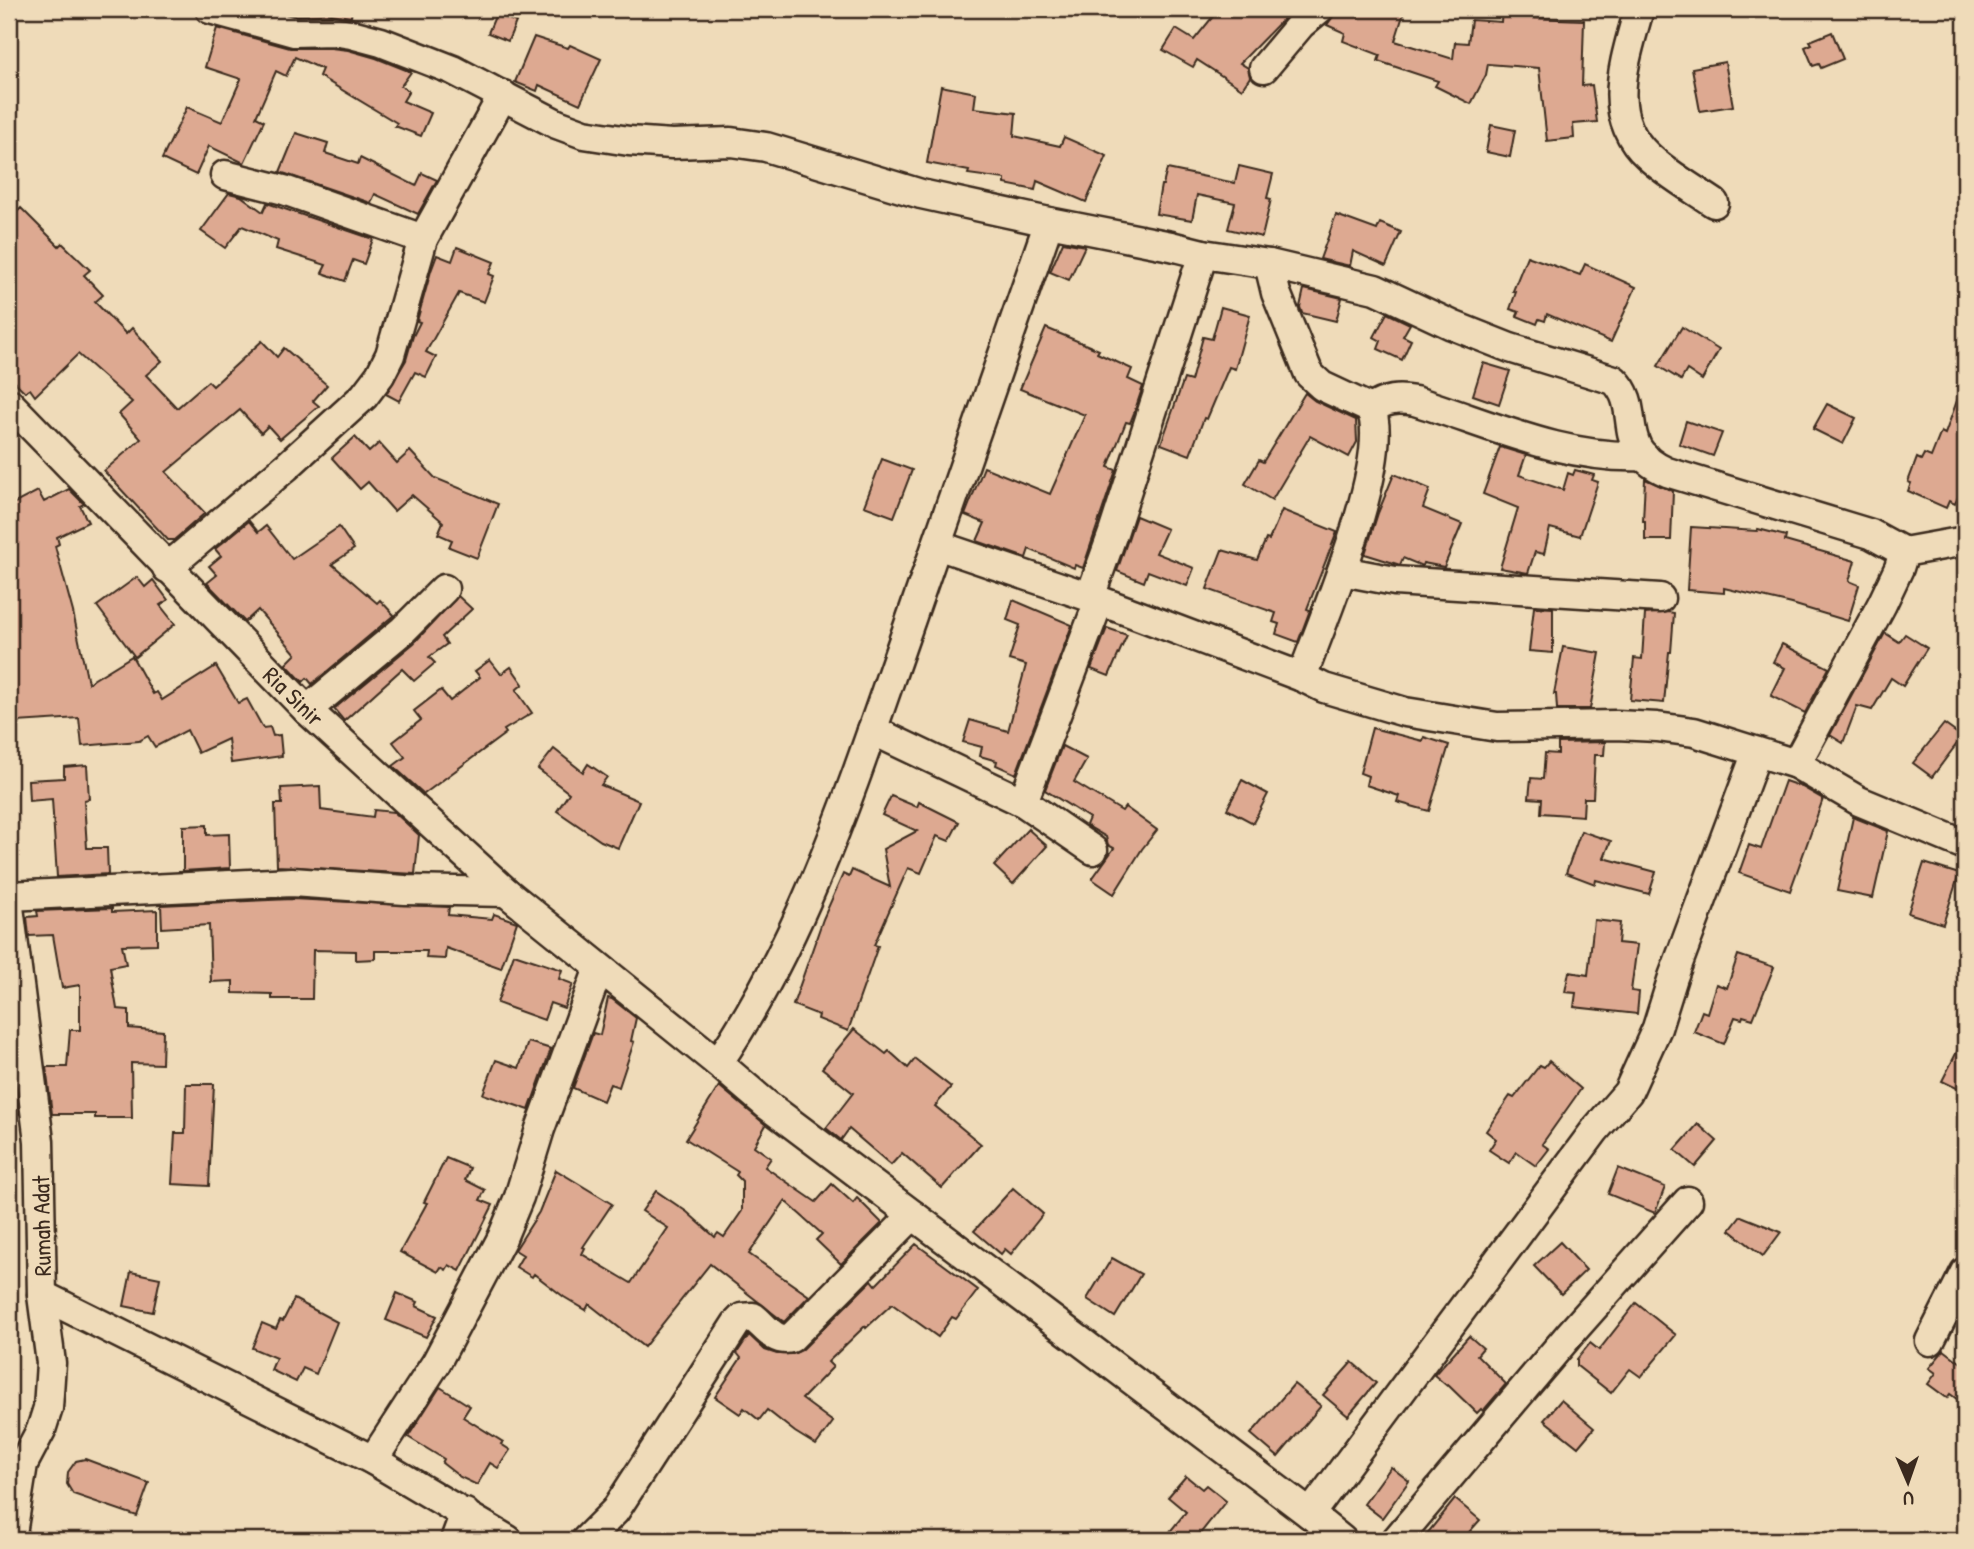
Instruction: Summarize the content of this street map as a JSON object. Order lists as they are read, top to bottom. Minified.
{"streets":{"street":["Ria Sinir","Rumah Adat"]},"north":"bottom"}
